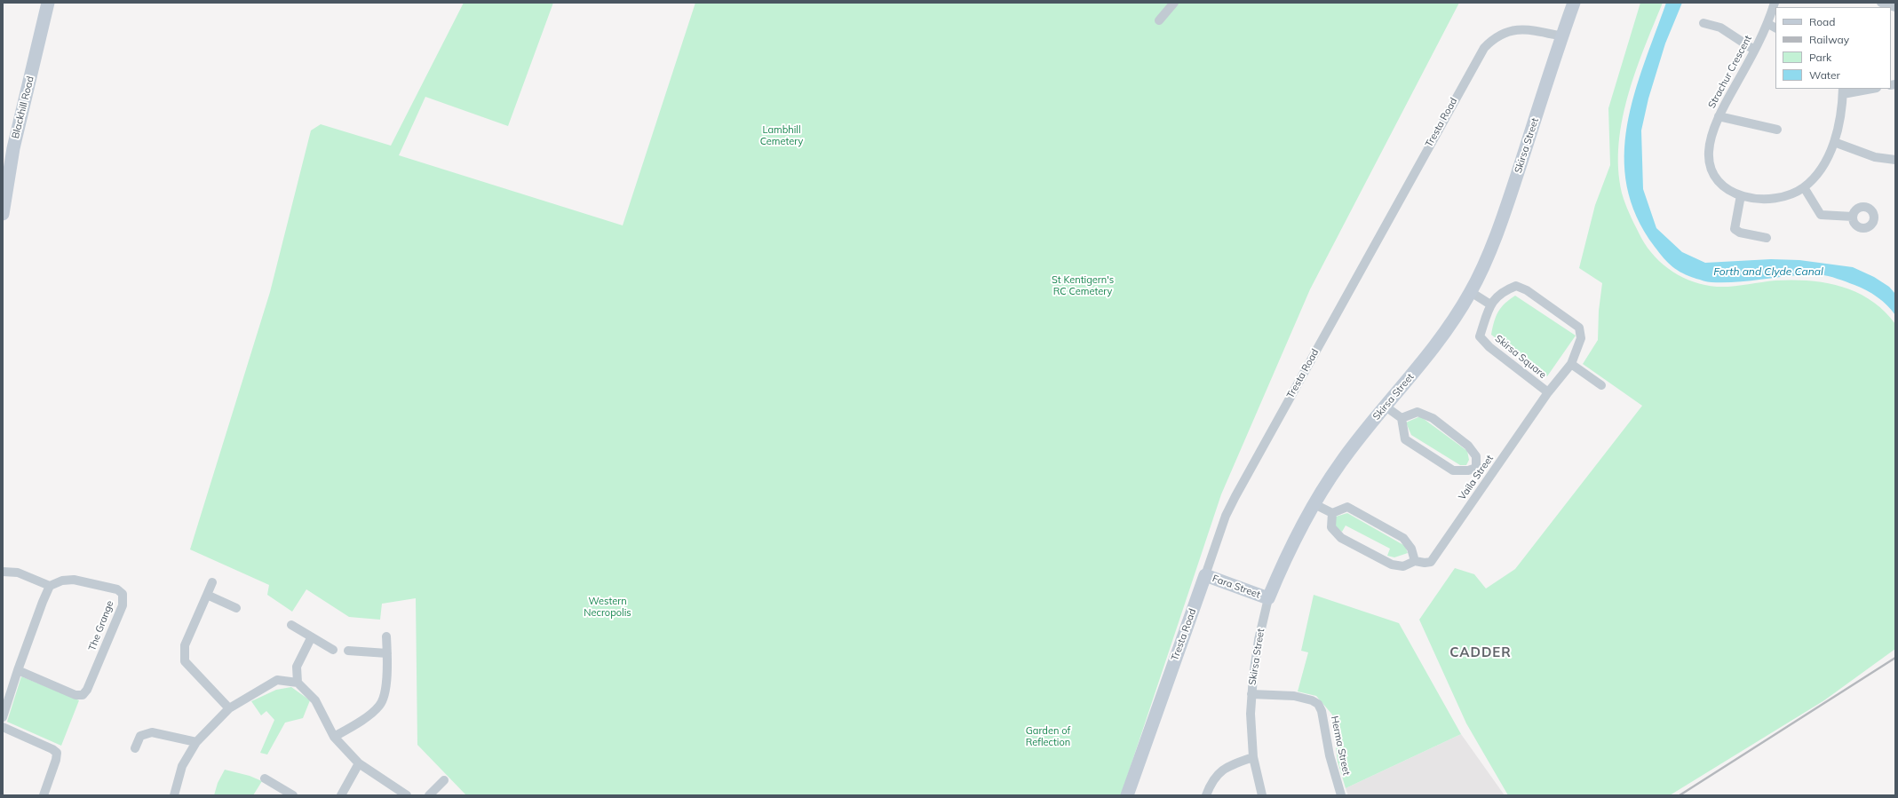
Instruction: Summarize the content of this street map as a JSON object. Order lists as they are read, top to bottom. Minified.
{"streets":{"street":["Strachur Crescent","Blackhill Road","Tresta Road","Skirsa Street","Skirsa Square","Vaila Street","Fara Street","The Grange","Herma Street"]},"crossings":[["Tresta Road","Skirsa Street"],["Tresta Road","Fara Street"],["Skirsa Street","Fara Street"],["Skirsa Street","Herma Street"],["Skirsa Square","Vaila Street"]],"districts":["CADDER"],"water":["Forth and Clyde Canal"],"parks":["Lambhill Cemetery","St Kentigern's RC Cemetery","Western Necropolis","Garden of Reflection"],"legend":["Road","Railway","Park","Water"]}
